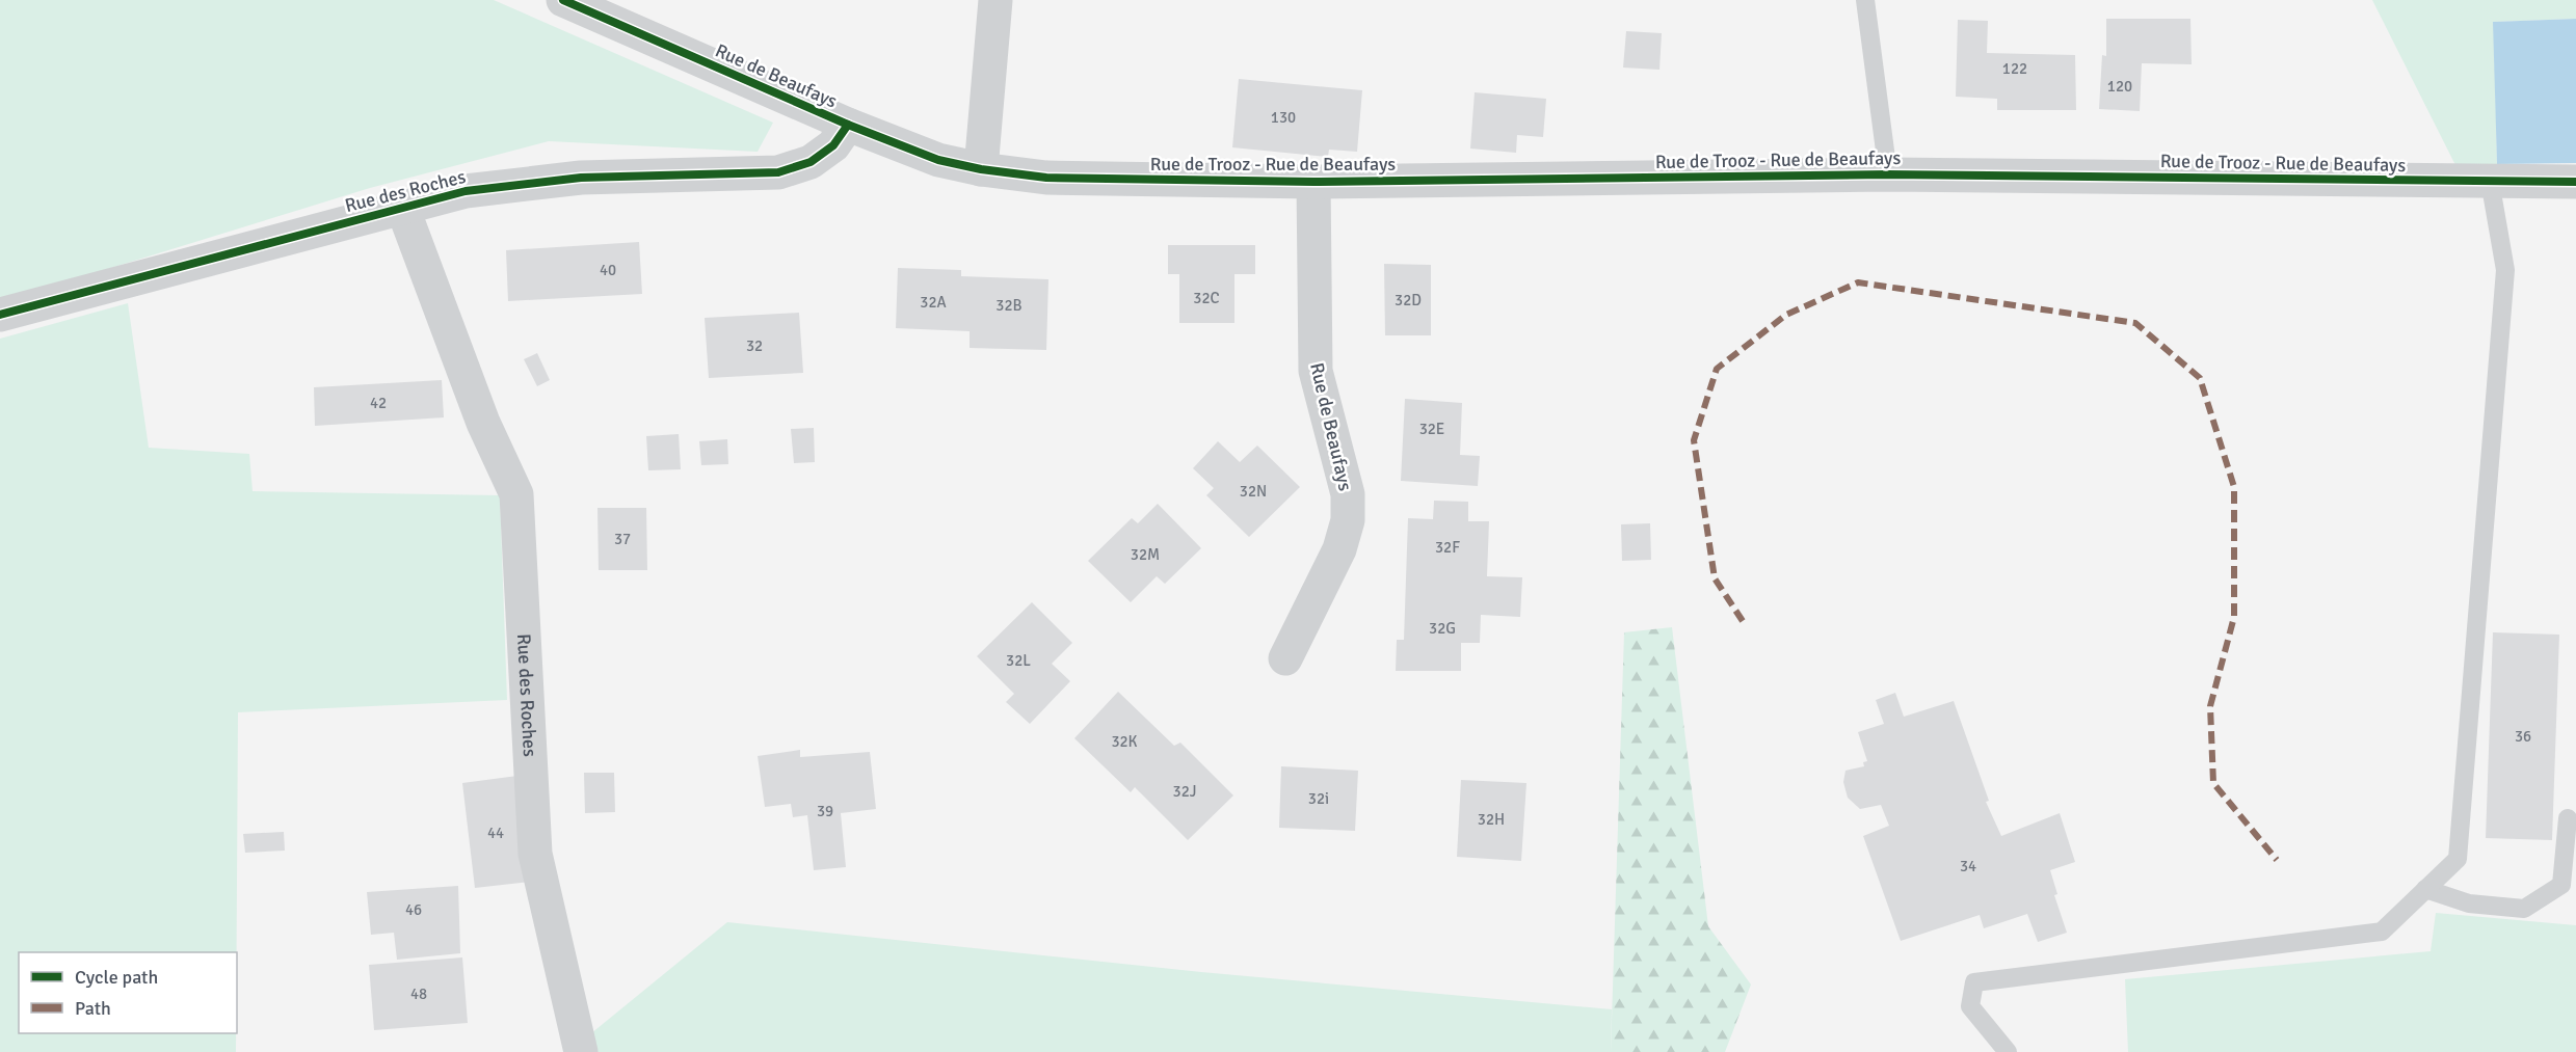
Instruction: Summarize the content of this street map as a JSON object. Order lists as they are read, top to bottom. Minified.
{"streets":{"street":["Rue de Beaufays","Rue de Trooz - Rue de Beaufays","Rue des Roches"]},"crossings":[["Rue de Beaufays","Rue de Trooz - Rue de Beaufays"],["Rue de Beaufays","Rue des Roches"]],"house_numbers":["122","120","130","40","32C","32D","32A","32B","32","42","32E","32N","37","32F","32M","32G","32L","36","32K","32J","32i","39","32H","44","34","46","48"],"legend":["Cycle path","Path"]}
